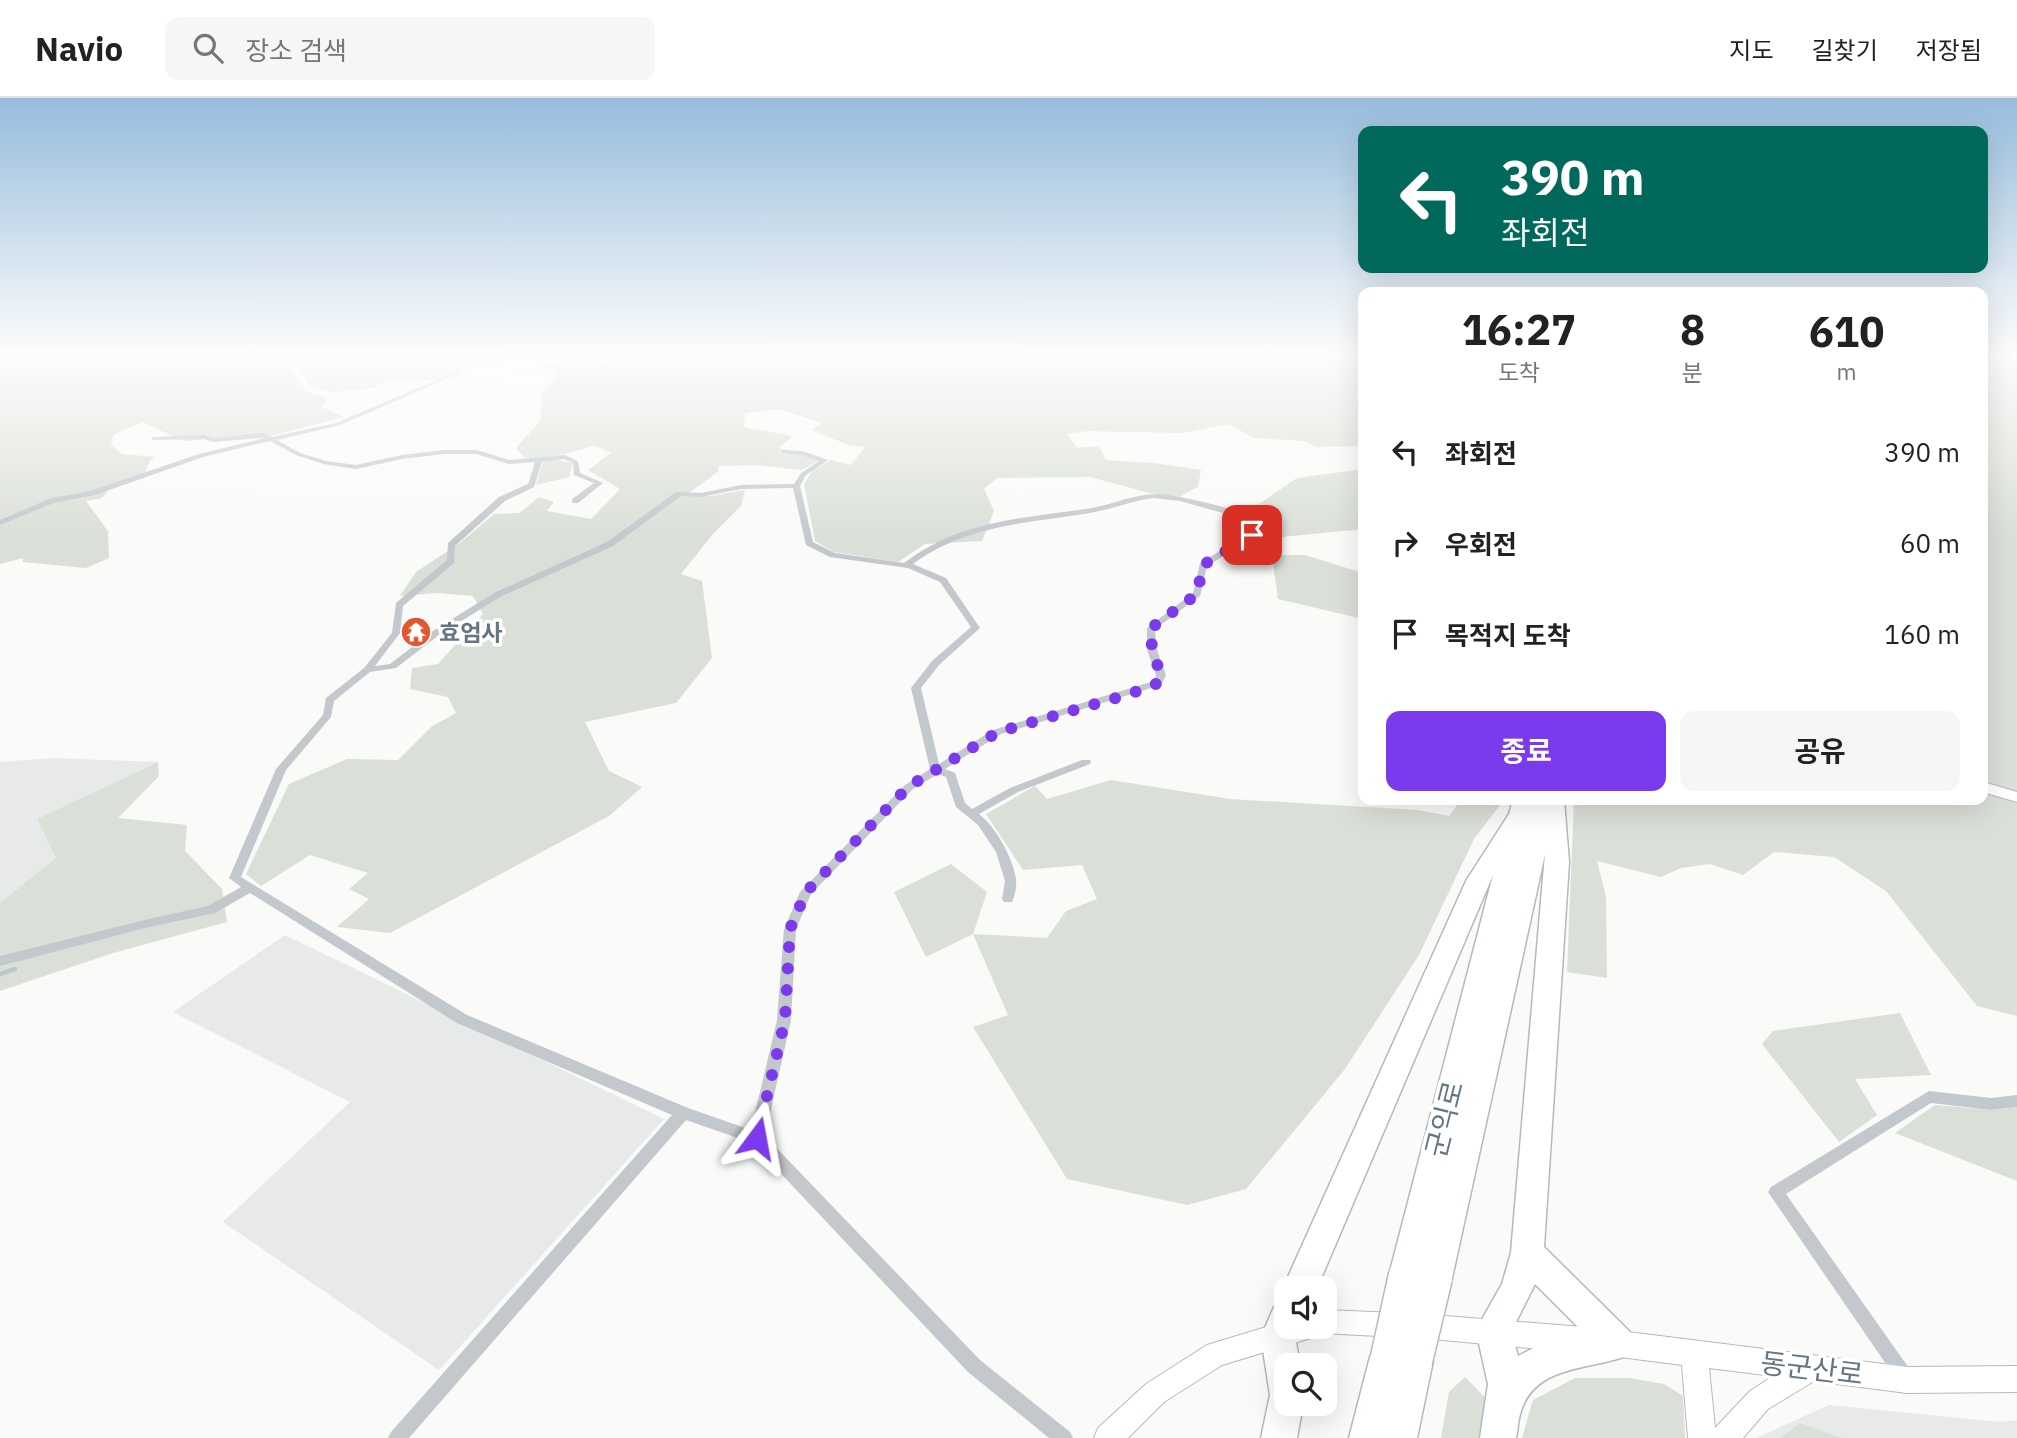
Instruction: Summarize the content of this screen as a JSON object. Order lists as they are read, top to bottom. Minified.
{"streets":{"highway":["군익로"],"street":["동군산로"]},"places":{"temple":["효엄사"]},"page":{"header":"Navio","search":"장소 검색","nav":["지도","길찾기","저장됨"],"turn":["390 m","좌회전"],"eta":["16:27","도착","8","분","610","m"],"list":[{"name":"좌회전","value":"390 m"},{"name":"우회전","value":"60 m"},{"name":"목적지 도착","value":"160 m"}],"buttons":["종료","공유"]}}
